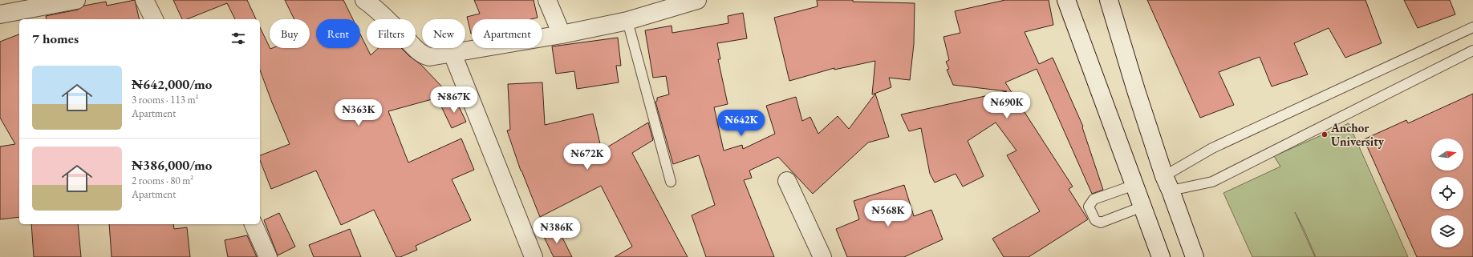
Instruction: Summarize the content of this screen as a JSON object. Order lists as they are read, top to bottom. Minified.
{"places":["Anchor University"],"north":"right","page":{"chip":["Buy","Rent","Filters","New","Apartment"],"heading":"7 homes","list":[{"name":"₦642,000/mo","note":"3 rooms · 113 m² · Apartment"},{"name":"₦386,000/mo","note":"2 rooms · 80 m² · Apartment"}],"price":["₦867K","₦690K","₦363K","₦642K","₦672K","₦568K","₦386K"]}}
